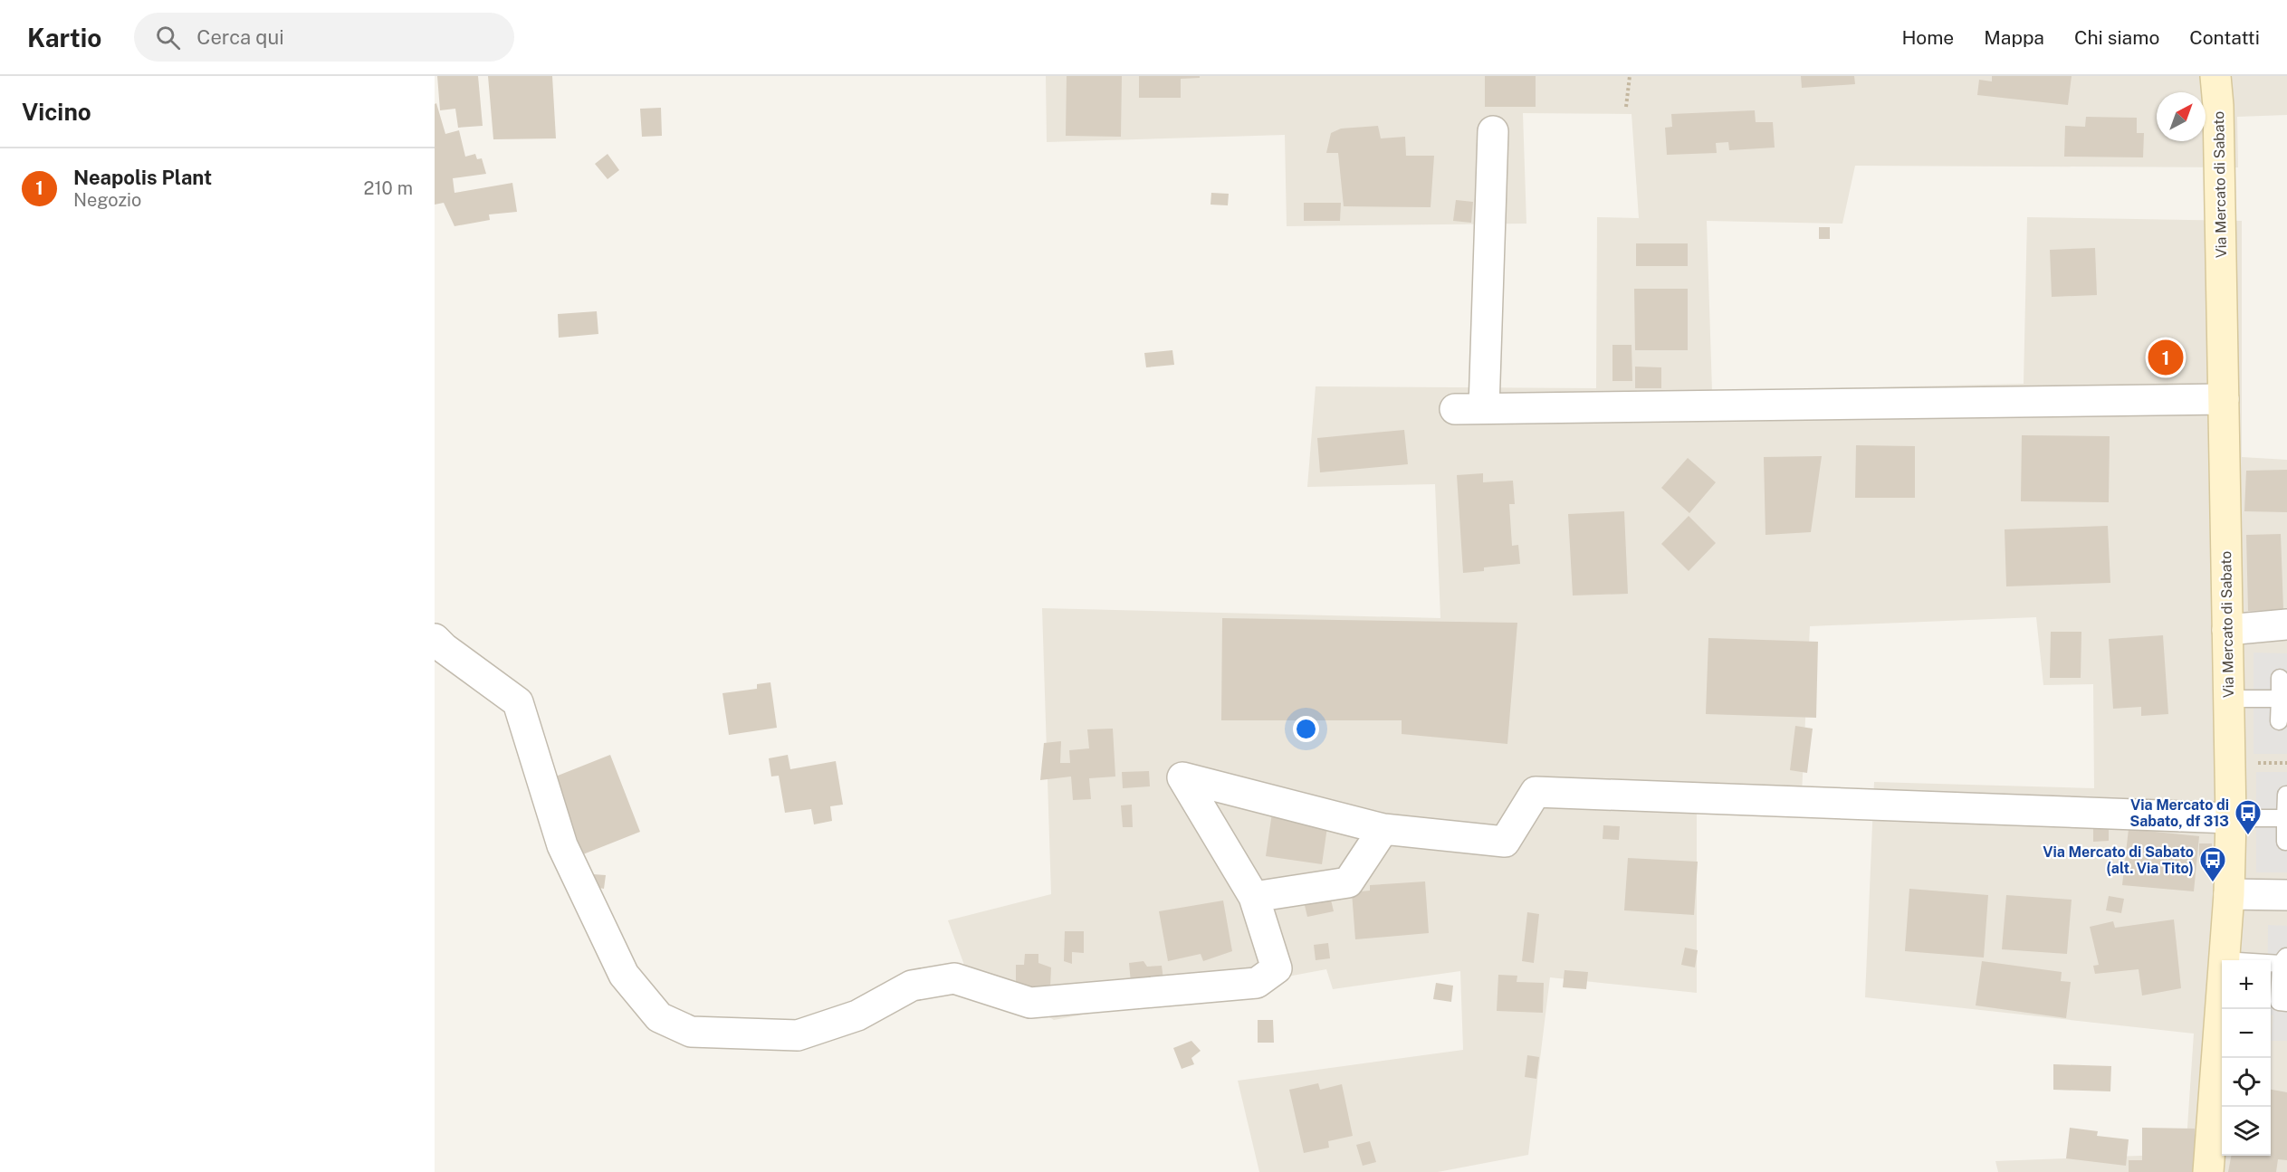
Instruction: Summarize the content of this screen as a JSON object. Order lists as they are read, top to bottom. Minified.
{"streets":{"street":["Via Mercato di Sabato"]},"places":{"bus stop":["Via Mercato di Sabato, df 313","Via Mercato di Sabato (alt. Via Tito)"]},"north":"top right","page":{"header":"Kartio","search":"Cerca qui","nav":["Home","Mappa","Chi siamo","Contatti"],"heading":"Vicino","list":[{"mark":"1","name":"Neapolis Plant","note":"Negozio","value":"210 m"}],"pins":"1","map_buttons":["+","−"]}}
